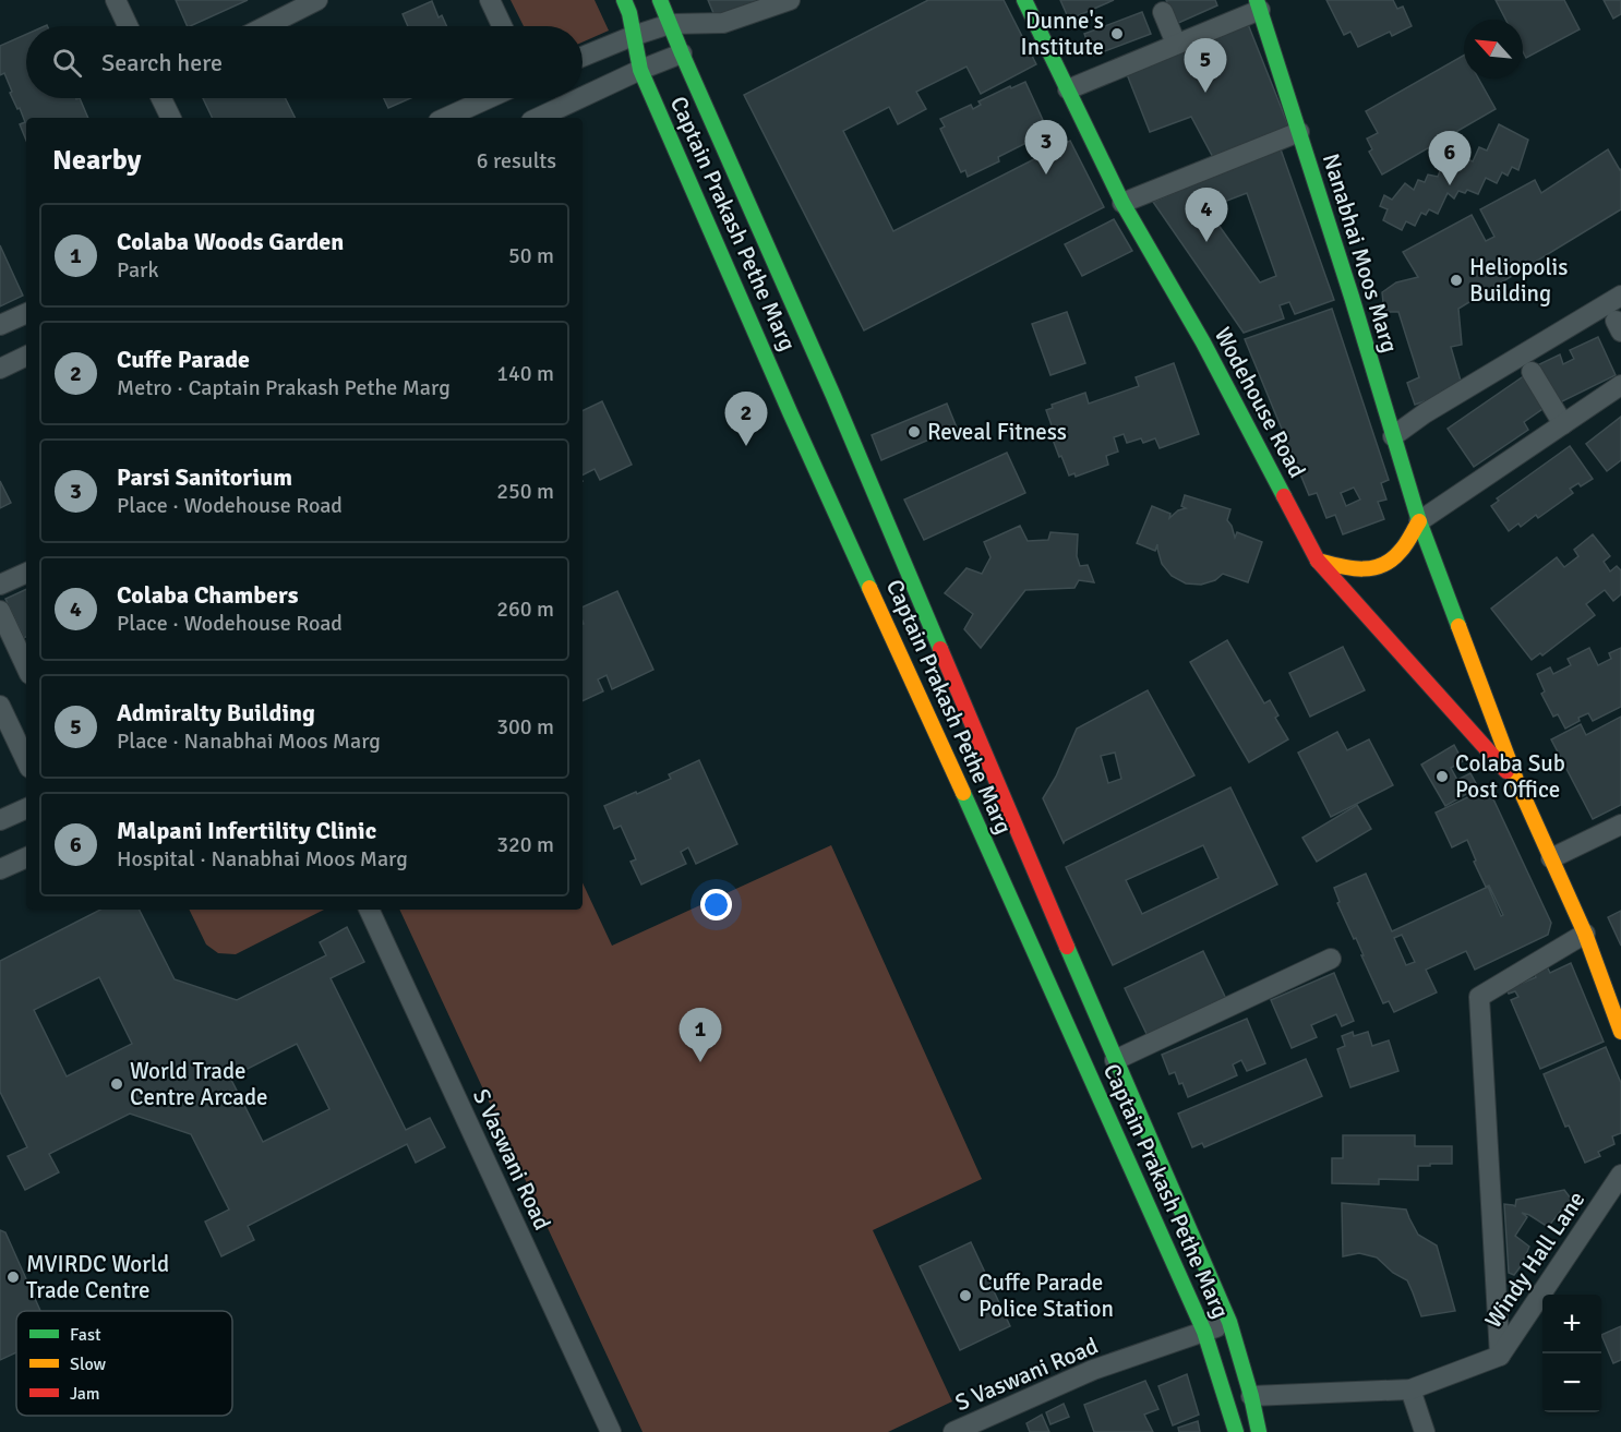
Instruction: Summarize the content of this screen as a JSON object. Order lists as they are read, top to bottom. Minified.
{"streets":{"main road":["Captain Prakash Pethe Marg","Nanabhai Moos Marg","Wodehouse Road"],"street":["S Vaswani Road","Windy Hall Lane"]},"crossings":[["Captain Prakash Pethe Marg","S Vaswani Road"],["Captain Prakash Pethe Marg","Windy Hall Lane"],["Nanabhai Moos Marg","Wodehouse Road"]],"places":["Dunne's Institute","Heliopolis Building","Reveal Fitness","Colaba Sub Post Office","World Trade Centre Arcade","MVIRDC World Trade Centre","Cuffe Parade Police Station"],"legend":["Fast","Slow","Jam"],"north":"top left","page":{"search":"Search here","pins":["5","3","6","4","2","1"],"heading":["Nearby","6 results"],"list":[{"mark":"1","name":"Colaba Woods Garden","note":"Park","value":"50 m"},{"mark":"2","name":"Cuffe Parade","note":"Metro · Captain Prakash Pethe Marg","value":"140 m"},{"mark":"3","name":"Parsi Sanitorium","note":"Place · Wodehouse Road","value":"250 m"},{"mark":"4","name":"Colaba Chambers","note":"Place · Wodehouse Road","value":"260 m"},{"mark":"5","name":"Admiralty Building","note":"Place · Nanabhai Moos Marg","value":"300 m"},{"mark":"6","name":"Malpani Infertility Clinic","note":"Hospital · Nanabhai Moos Marg","value":"320 m"}],"map_buttons":["+","−"]}}
